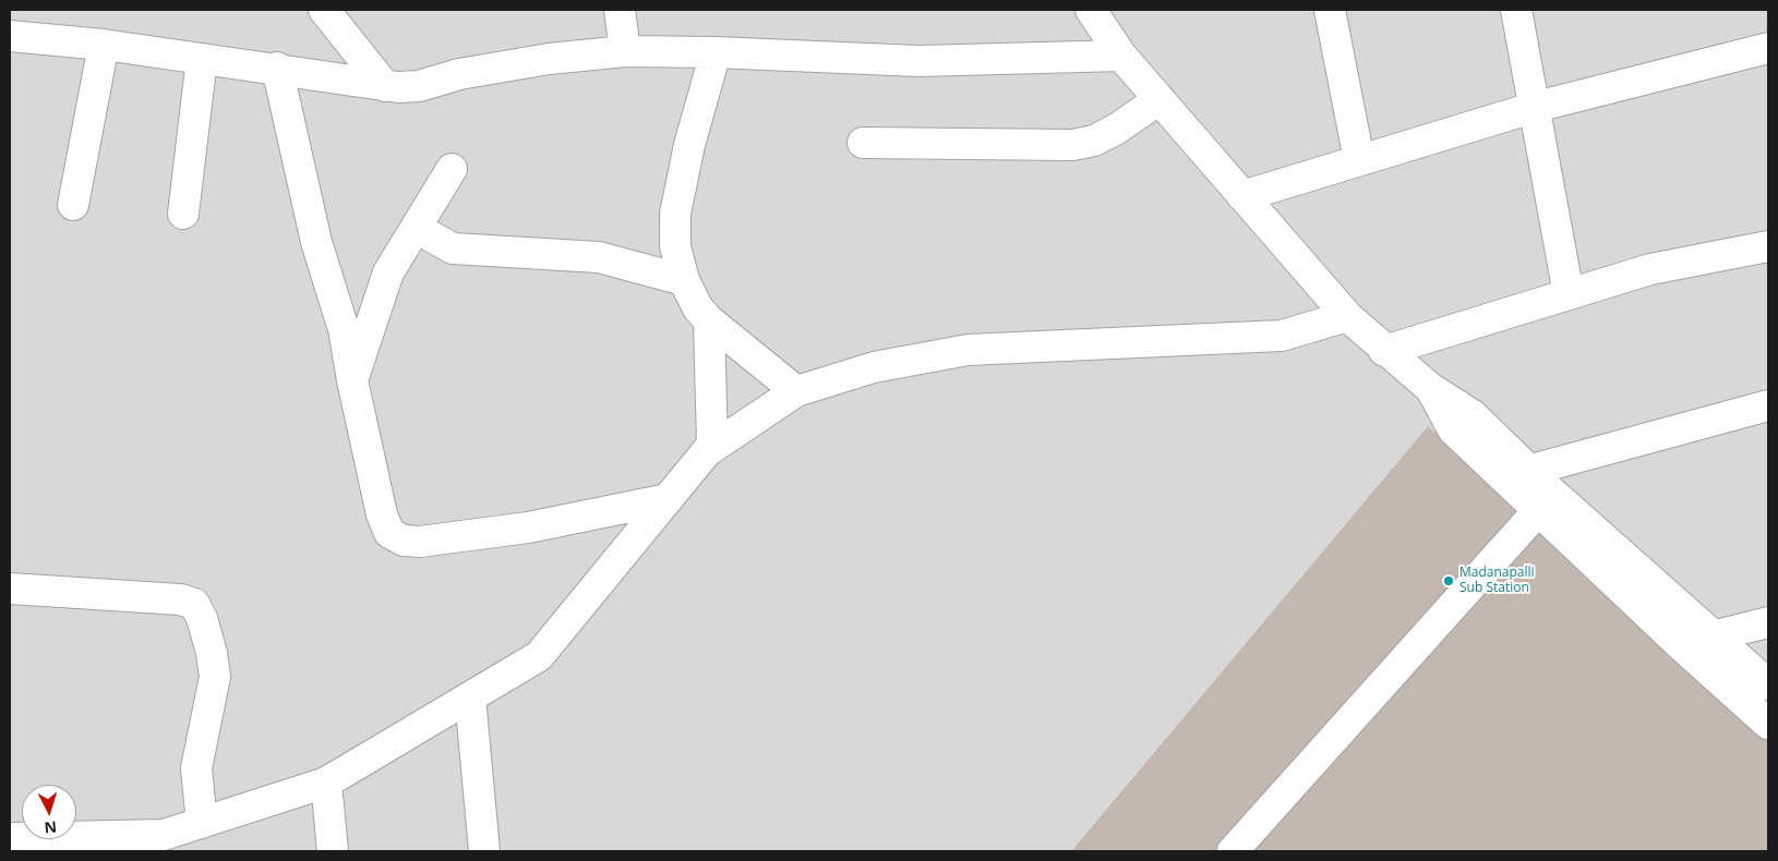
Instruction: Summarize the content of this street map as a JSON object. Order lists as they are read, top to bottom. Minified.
{"places":["Madanapalli Sub Station"],"north":"bottom"}
